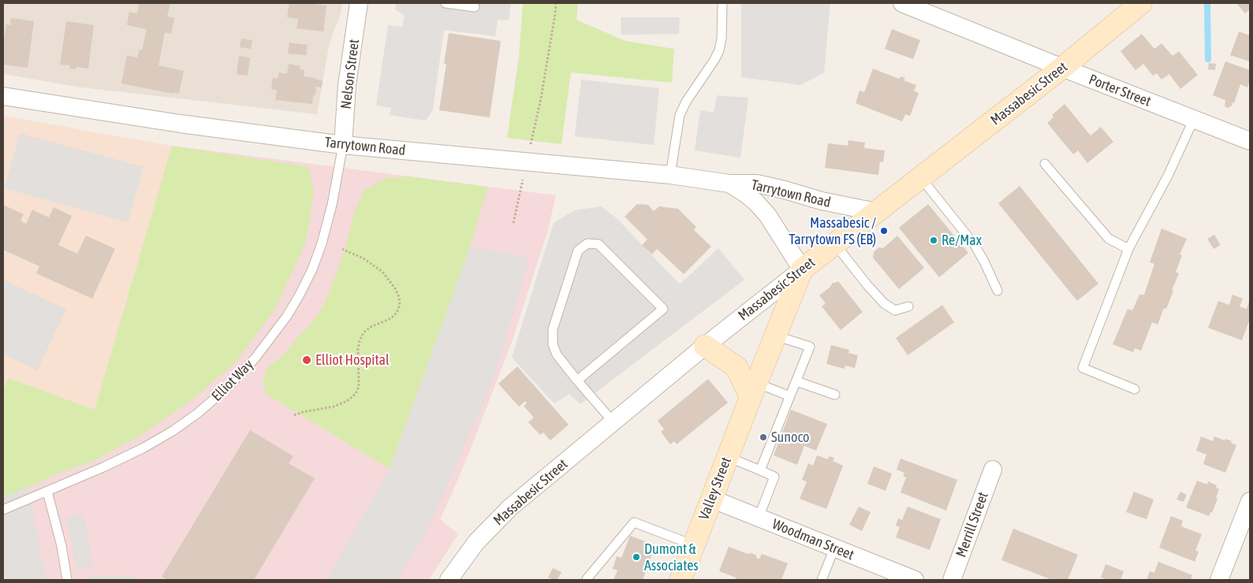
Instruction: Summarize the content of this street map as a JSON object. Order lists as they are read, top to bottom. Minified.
{"streets":{"main road":["Massabesic Street","Valley Street"],"street":["Nelson Street","Porter Street","Tarrytown Road","Merrill Street","Woodman Street"],"lane":["Elliot Way"]},"crossings":[["Nelson Street","Tarrytown Road"],["Nelson Street","Elliot Way"],["Porter Street","Massabesic Street"],["Massabesic Street","Tarrytown Road"],["Massabesic Street","Valley Street"],["Tarrytown Road","Elliot Way"],["Tarrytown Road","Valley Street"],["Valley Street","Woodman Street"]],"places":["Massabesic / Tarrytown FS (EB)","Re/Max","Elliot Hospital","Sunoco","Dumont & Associates"]}
